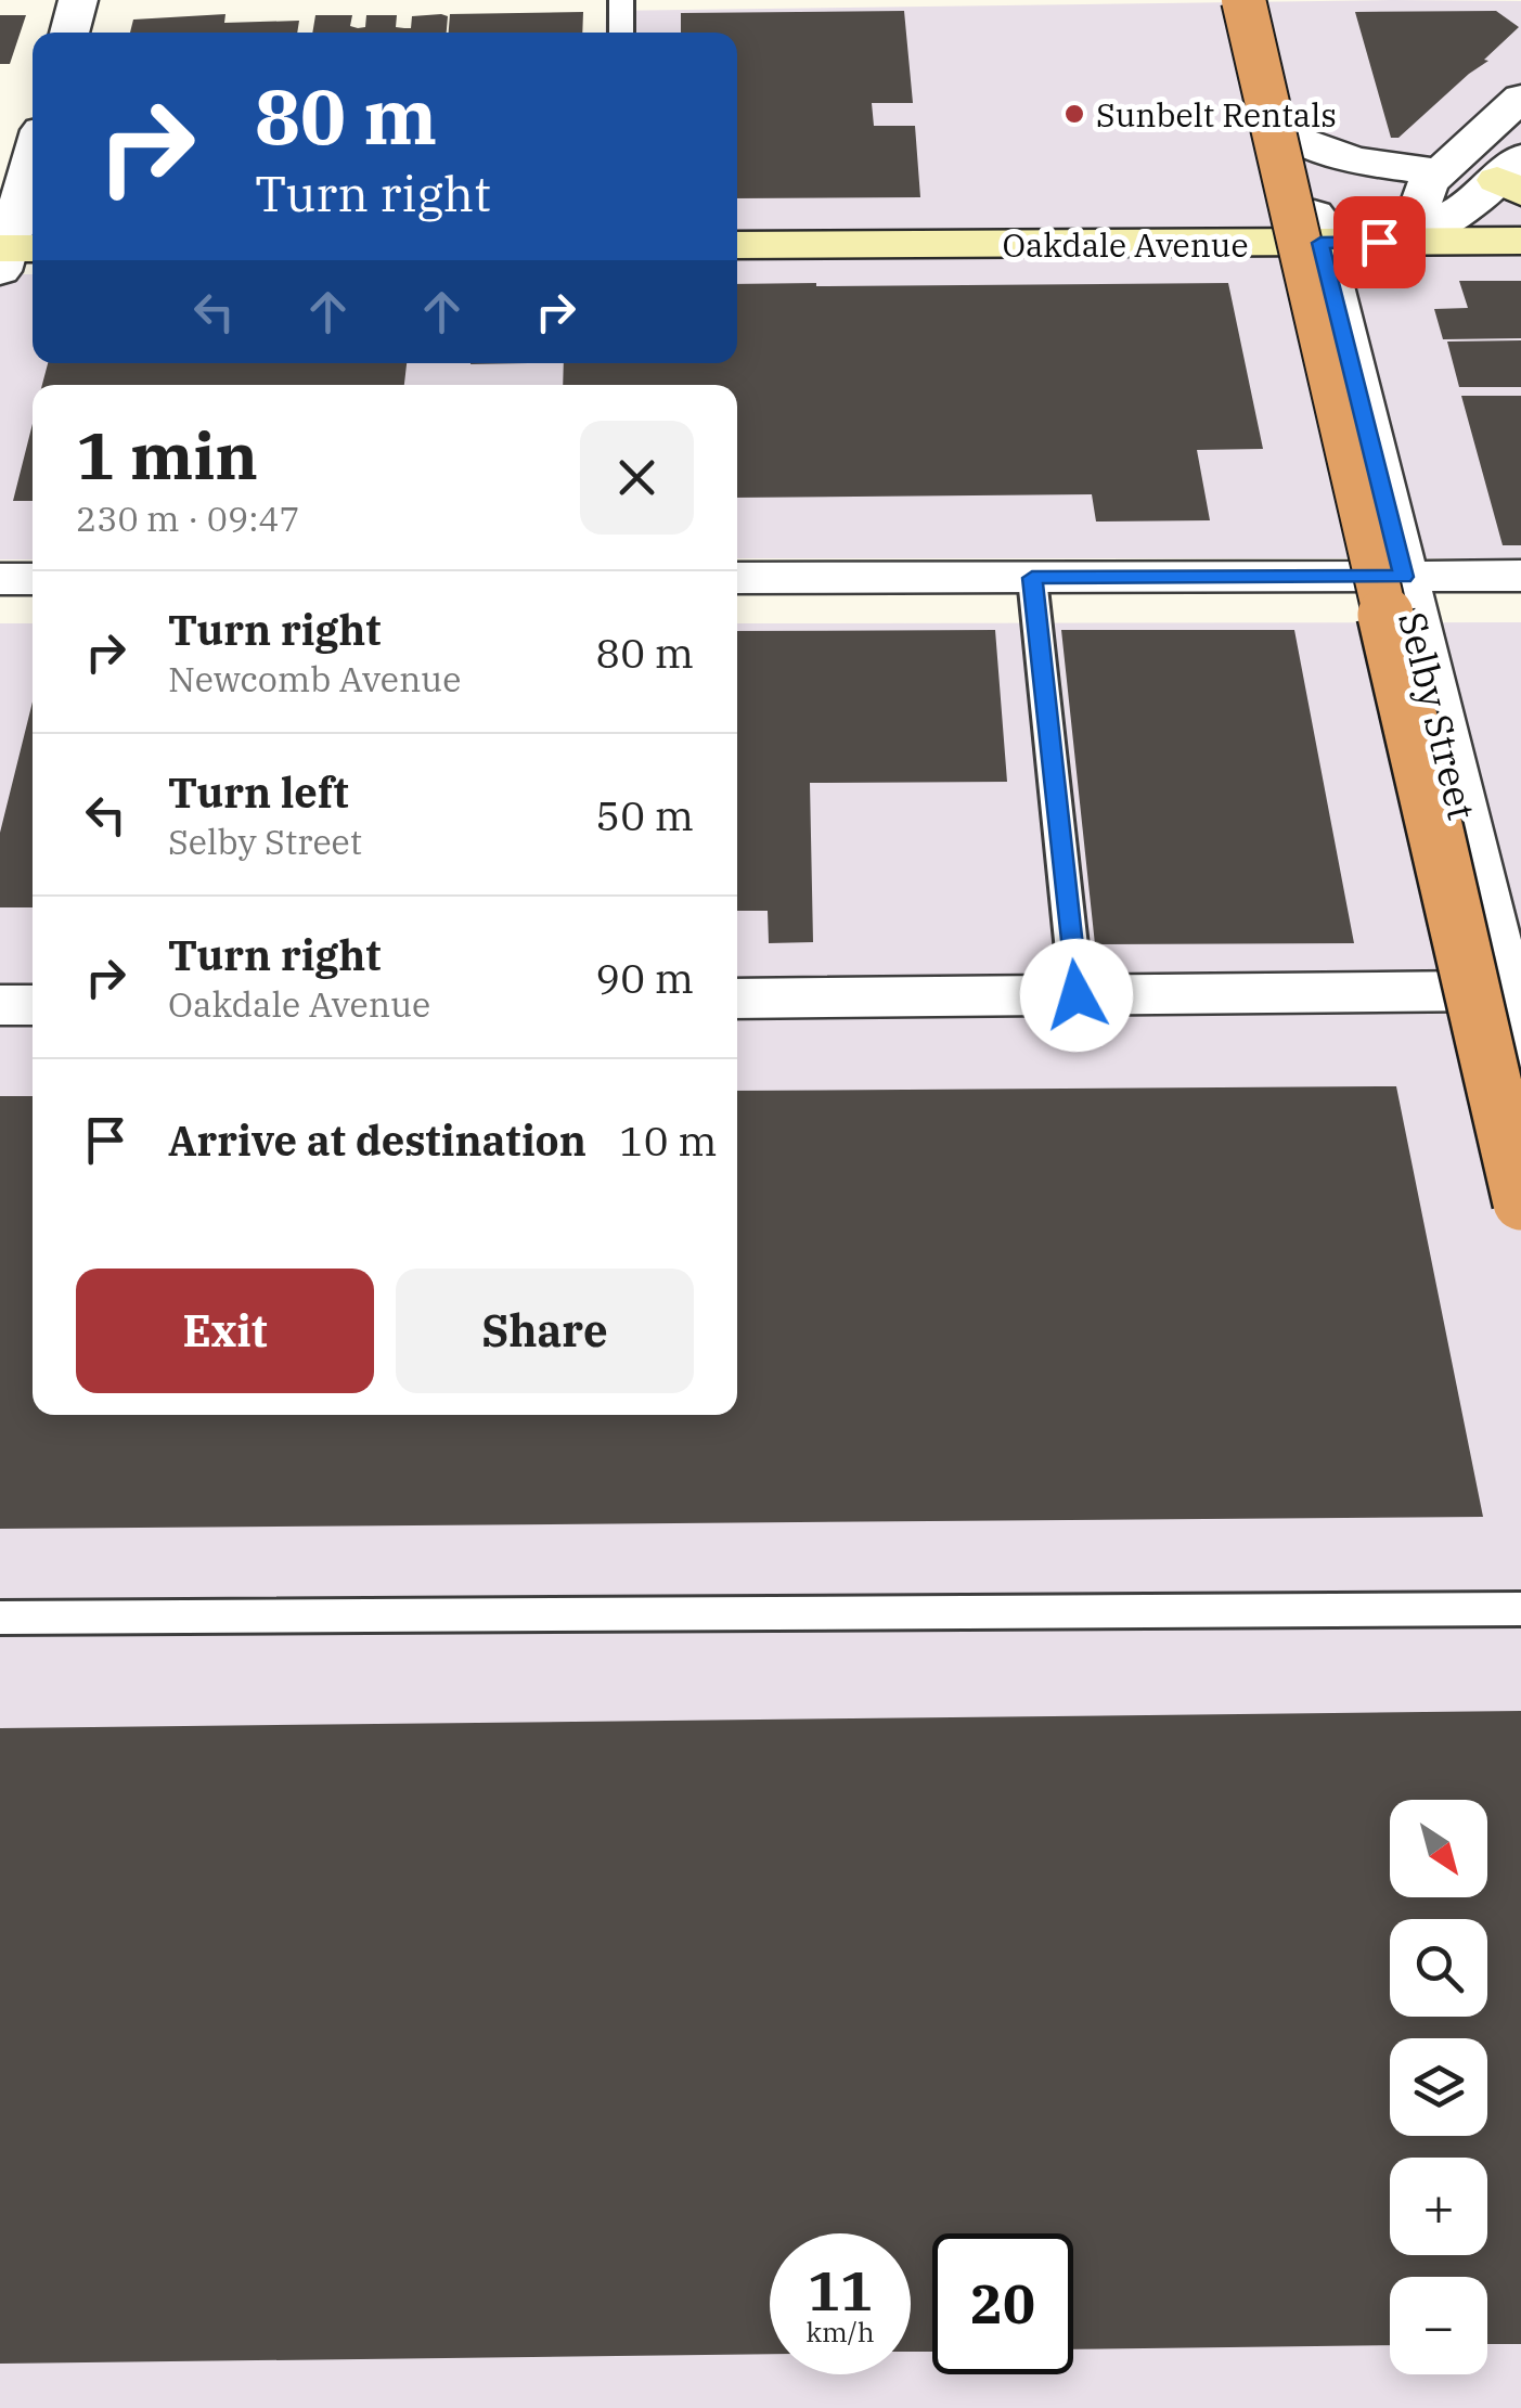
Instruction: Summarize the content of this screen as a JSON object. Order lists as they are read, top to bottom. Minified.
{"streets":{"main road":["Oakdale Avenue"],"street":["Selby Street"]},"crossings":[["Oakdale Avenue","Selby Street"]],"places":["Sunbelt Rentals"],"north":"bottom right","page":{"turn":["80 m","Turn right"],"heading":["1 min","230 m · 09:47"],"list":[{"name":"Turn right","note":"Newcomb Avenue","value":"80 m"},{"name":"Turn left","note":"Selby Street","value":"50 m"},{"name":"Turn right","note":"Oakdale Avenue","value":"90 m"},{"name":"Arrive at destination","value":"10 m"}],"buttons":["Exit","Share"],"map_buttons":["+","−"],"speed":"11 km/h","limit":"20"}}
